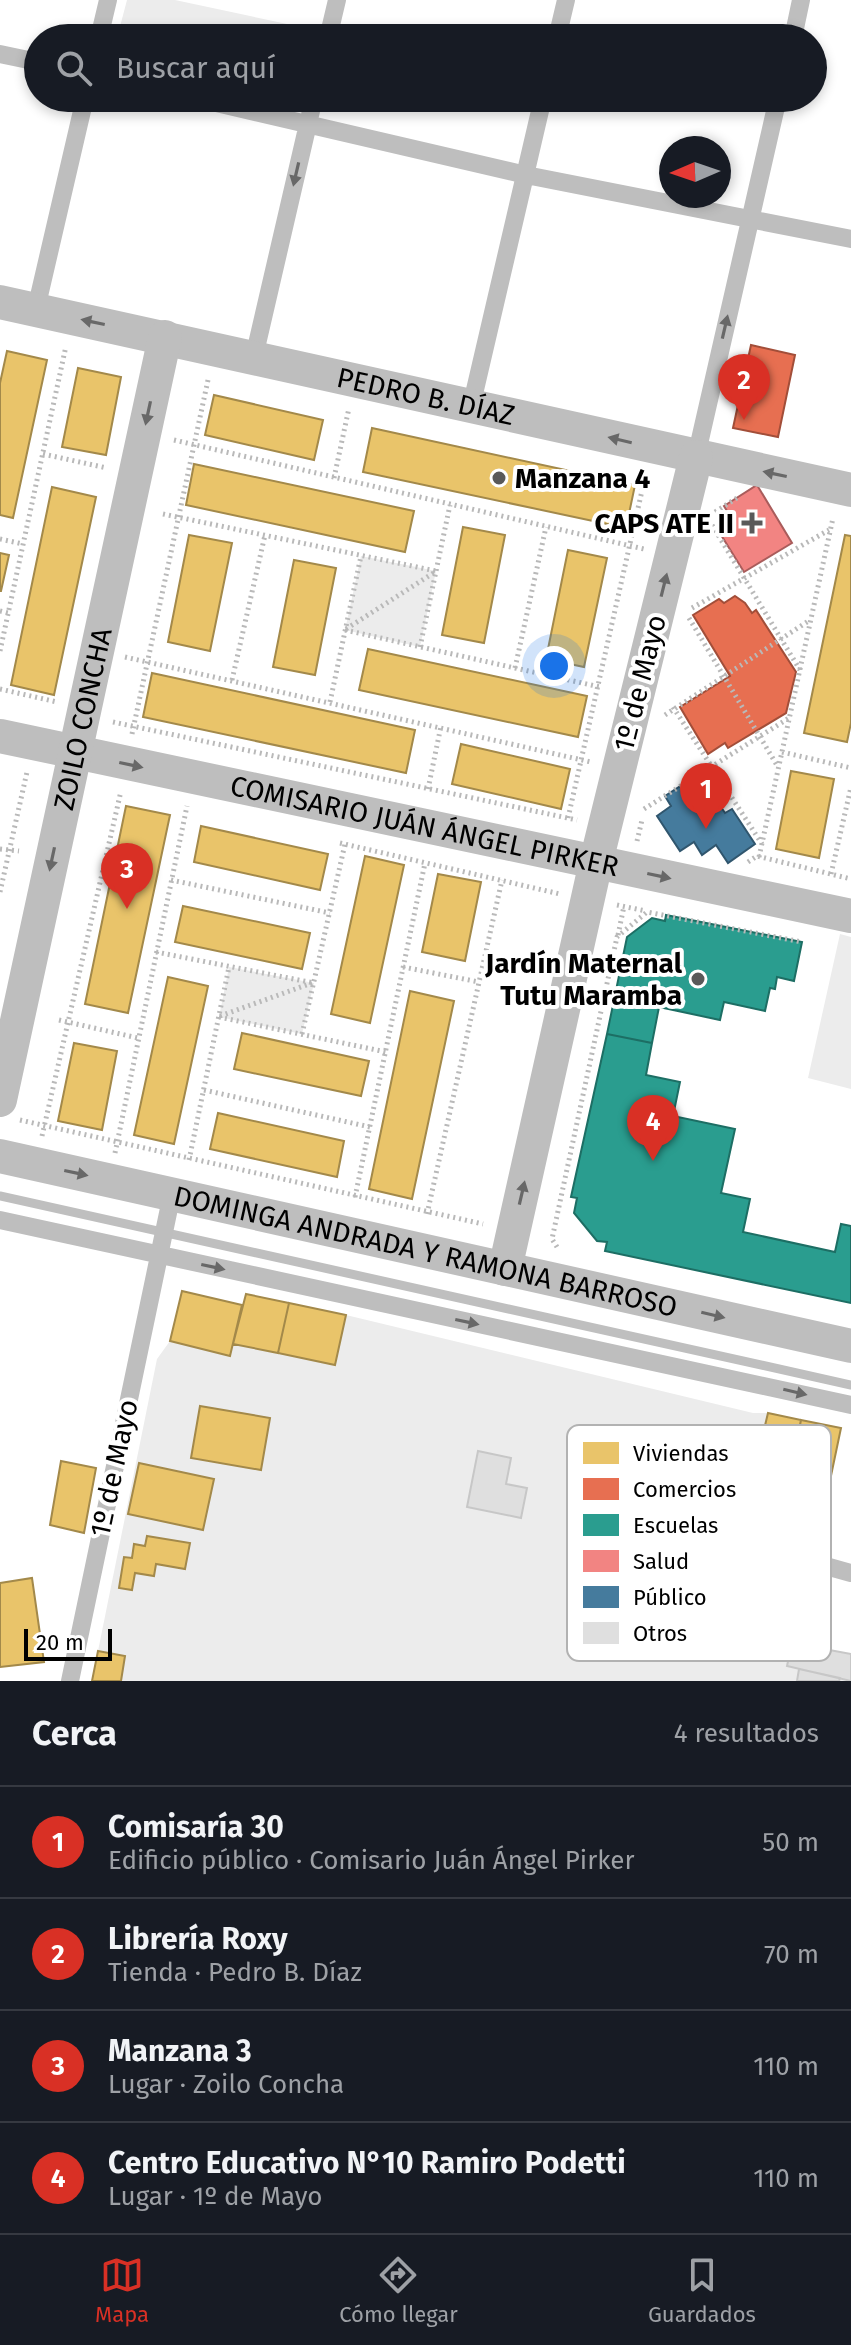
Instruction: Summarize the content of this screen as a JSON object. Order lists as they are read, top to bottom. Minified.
{"streets":{"street":["PEDRO B. DÍAZ","1º de Mayo","ZOILO CONCHA","COMISARIO JUÁN ÁNGEL PIRKER","DOMINGA ANDRADA Y RAMONA BARROSO"]},"crossings":[["PEDRO B. DÍAZ","1º de Mayo"],["PEDRO B. DÍAZ","ZOILO CONCHA"],["1º de Mayo","COMISARIO JUÁN ÁNGEL PIRKER"],["1º de Mayo","DOMINGA ANDRADA Y RAMONA BARROSO"],["ZOILO CONCHA","COMISARIO JUÁN ÁNGEL PIRKER"]],"one_way":["PEDRO B. DÍAZ","1º de Mayo","ZOILO CONCHA","COMISARIO JUÁN ÁNGEL PIRKER","DOMINGA ANDRADA Y RAMONA BARROSO"],"places":{"other":["Manzana 4","Jardín Maternal Tutu Maramba"],"health":["CAPS ATE II"]},"legend":["Viviendas","Comercios","Escuelas","Salud","Público","Otros"],"scale_bar":"20 m","north":"left","page":{"search":"Buscar aquí","pins":["2","1","3","4"],"scale":"20 m","heading":["Cerca","4 resultados"],"list":[{"mark":"1","name":"Comisaría 30","note":"Edificio público · Comisario Juán Ángel Pirker","value":"50 m"},{"mark":"2","name":"Librería Roxy","note":"Tienda · Pedro B. Díaz","value":"70 m"},{"mark":"3","name":"Manzana 3","note":"Lugar · Zoilo Concha","value":"110 m"},{"mark":"4","name":"Centro Educativo N°10 Ramiro Podetti","note":"Lugar · 1º de Mayo","value":"110 m"}],"nav":["Mapa","Cómo llegar","Guardados"]}}
